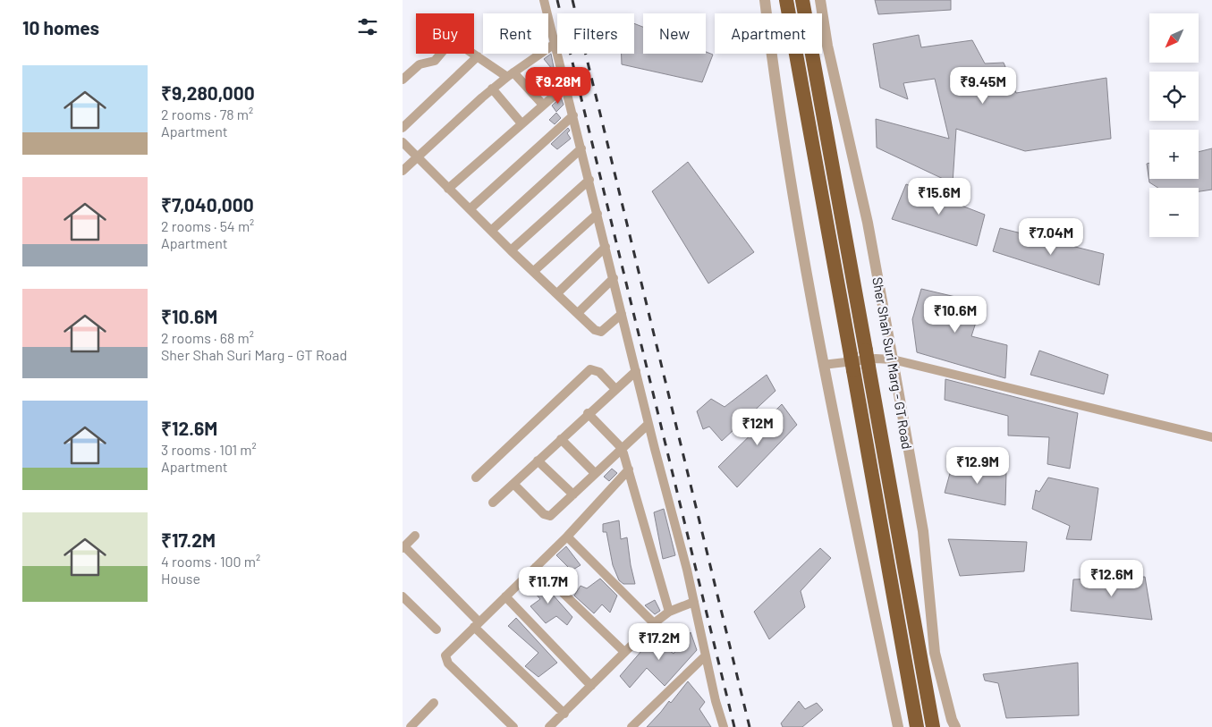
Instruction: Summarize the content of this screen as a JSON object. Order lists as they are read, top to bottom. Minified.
{"streets":{"highway":["Sher Shah Suri Marg - GT Road"]},"north":"bottom left","page":{"heading":"10 homes","map_buttons":["+","−"],"chip":["Buy","Rent","Filters","New","Apartment"],"list":[{"name":"₹9,280,000","note":"2 rooms · 78 m² · Apartment"},{"name":"₹7,040,000","note":"2 rooms · 54 m² · Apartment"},{"name":"₹10.6M","note":"2 rooms · 68 m² · Sher Shah Suri Marg - GT Road"},{"name":"₹12.6M","note":"3 rooms · 101 m² · Apartment"},{"name":"₹17.2M","note":"4 rooms · 100 m² · House"}],"price":["₹9.28M","₹9.45M","₹15.6M","₹7.04M","₹10.6M","₹12M","₹12.9M","₹12.6M","₹11.7M","₹17.2M"]}}
